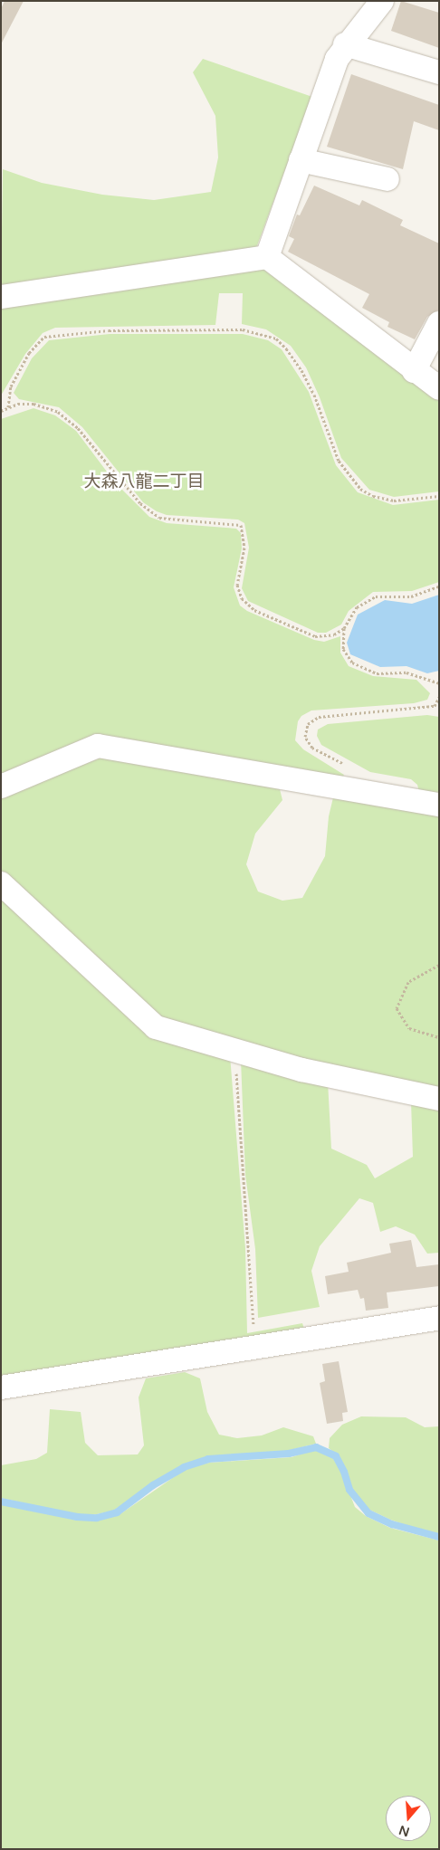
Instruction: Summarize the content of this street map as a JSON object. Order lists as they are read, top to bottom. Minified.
{"districts":["大森八龍二丁目"],"north":"bottom"}
